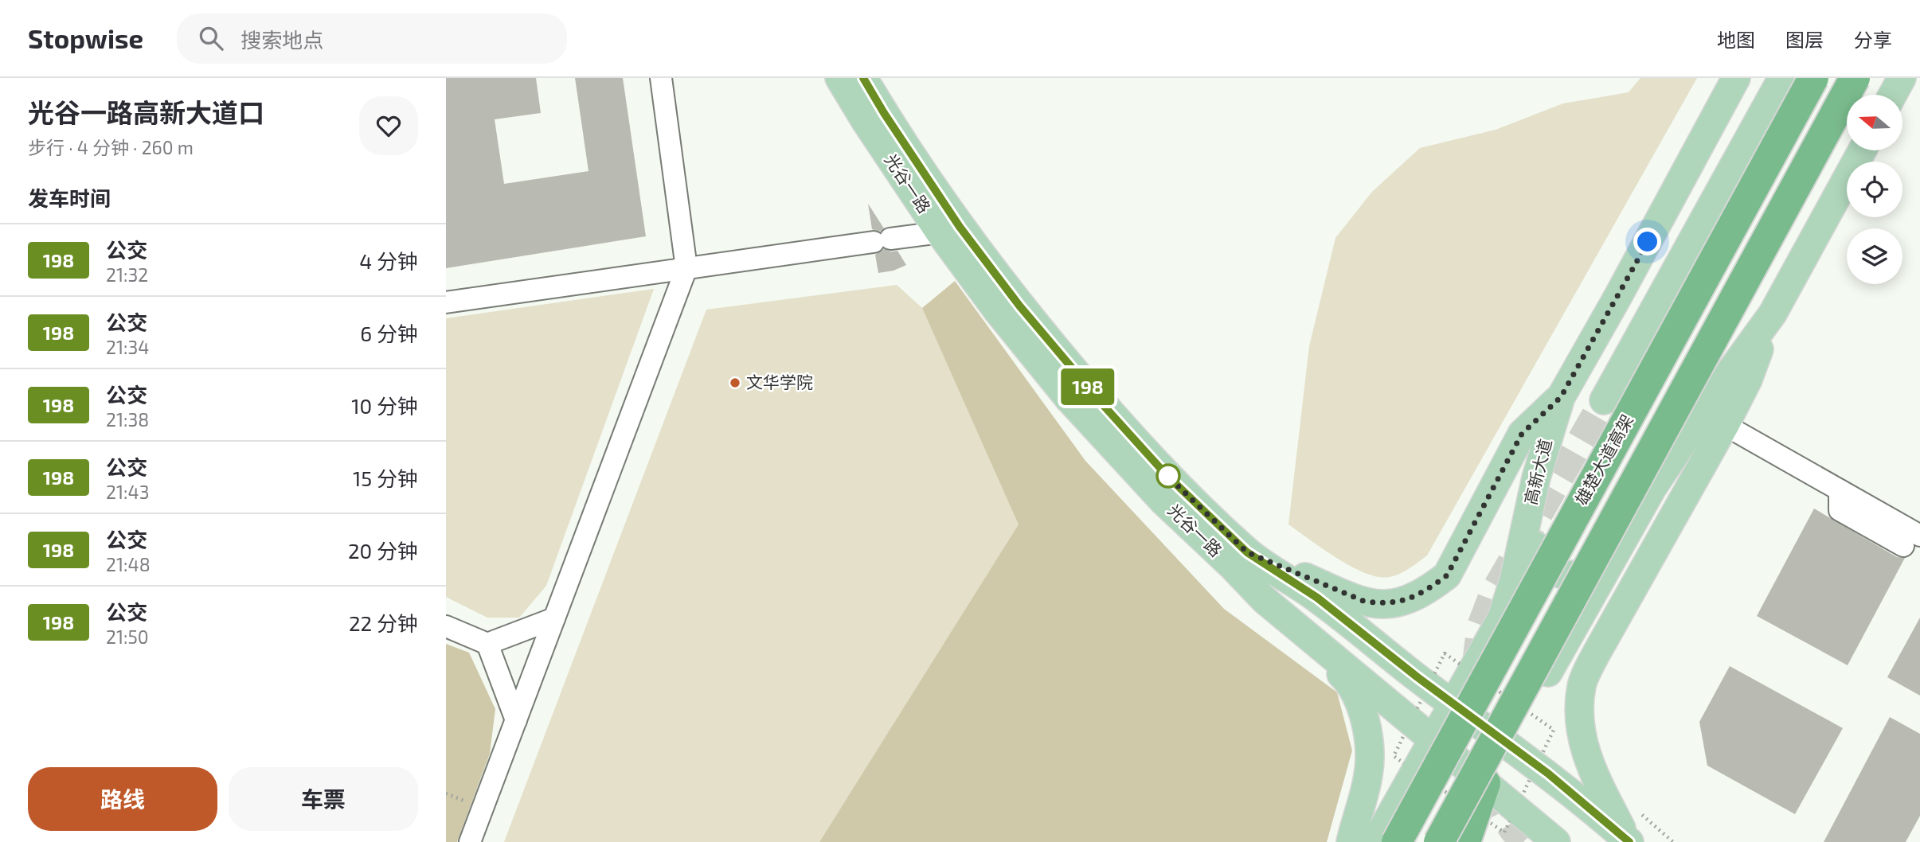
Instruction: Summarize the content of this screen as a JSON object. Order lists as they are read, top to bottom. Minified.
{"streets":{"highway":["雄楚大道高架"],"main road":["光谷一路","高新大道"]},"crossings":[["光谷一路","高新大道"]],"places":["文华学院"],"lines":["bus line 198"],"north":"left","page":{"header":"Stopwise","search":"搜索地点","nav":["地图","图层","分享"],"heading":[["光谷一路高新大道口","步行 · 4 分钟 · 260 m"],"发车时间"],"on_map":"198","list":[{"mark":"198","name":"公交","note":"21:32","value":"4 分钟"},{"mark":"198","name":"公交","note":"21:34","value":"6 分钟"},{"mark":"198","name":"公交","note":"21:38","value":"10 分钟"},{"mark":"198","name":"公交","note":"21:43","value":"15 分钟"},{"mark":"198","name":"公交","note":"21:48","value":"20 分钟"},{"mark":"198","name":"公交","note":"21:50","value":"22 分钟"}],"buttons":["路线","车票"]}}
